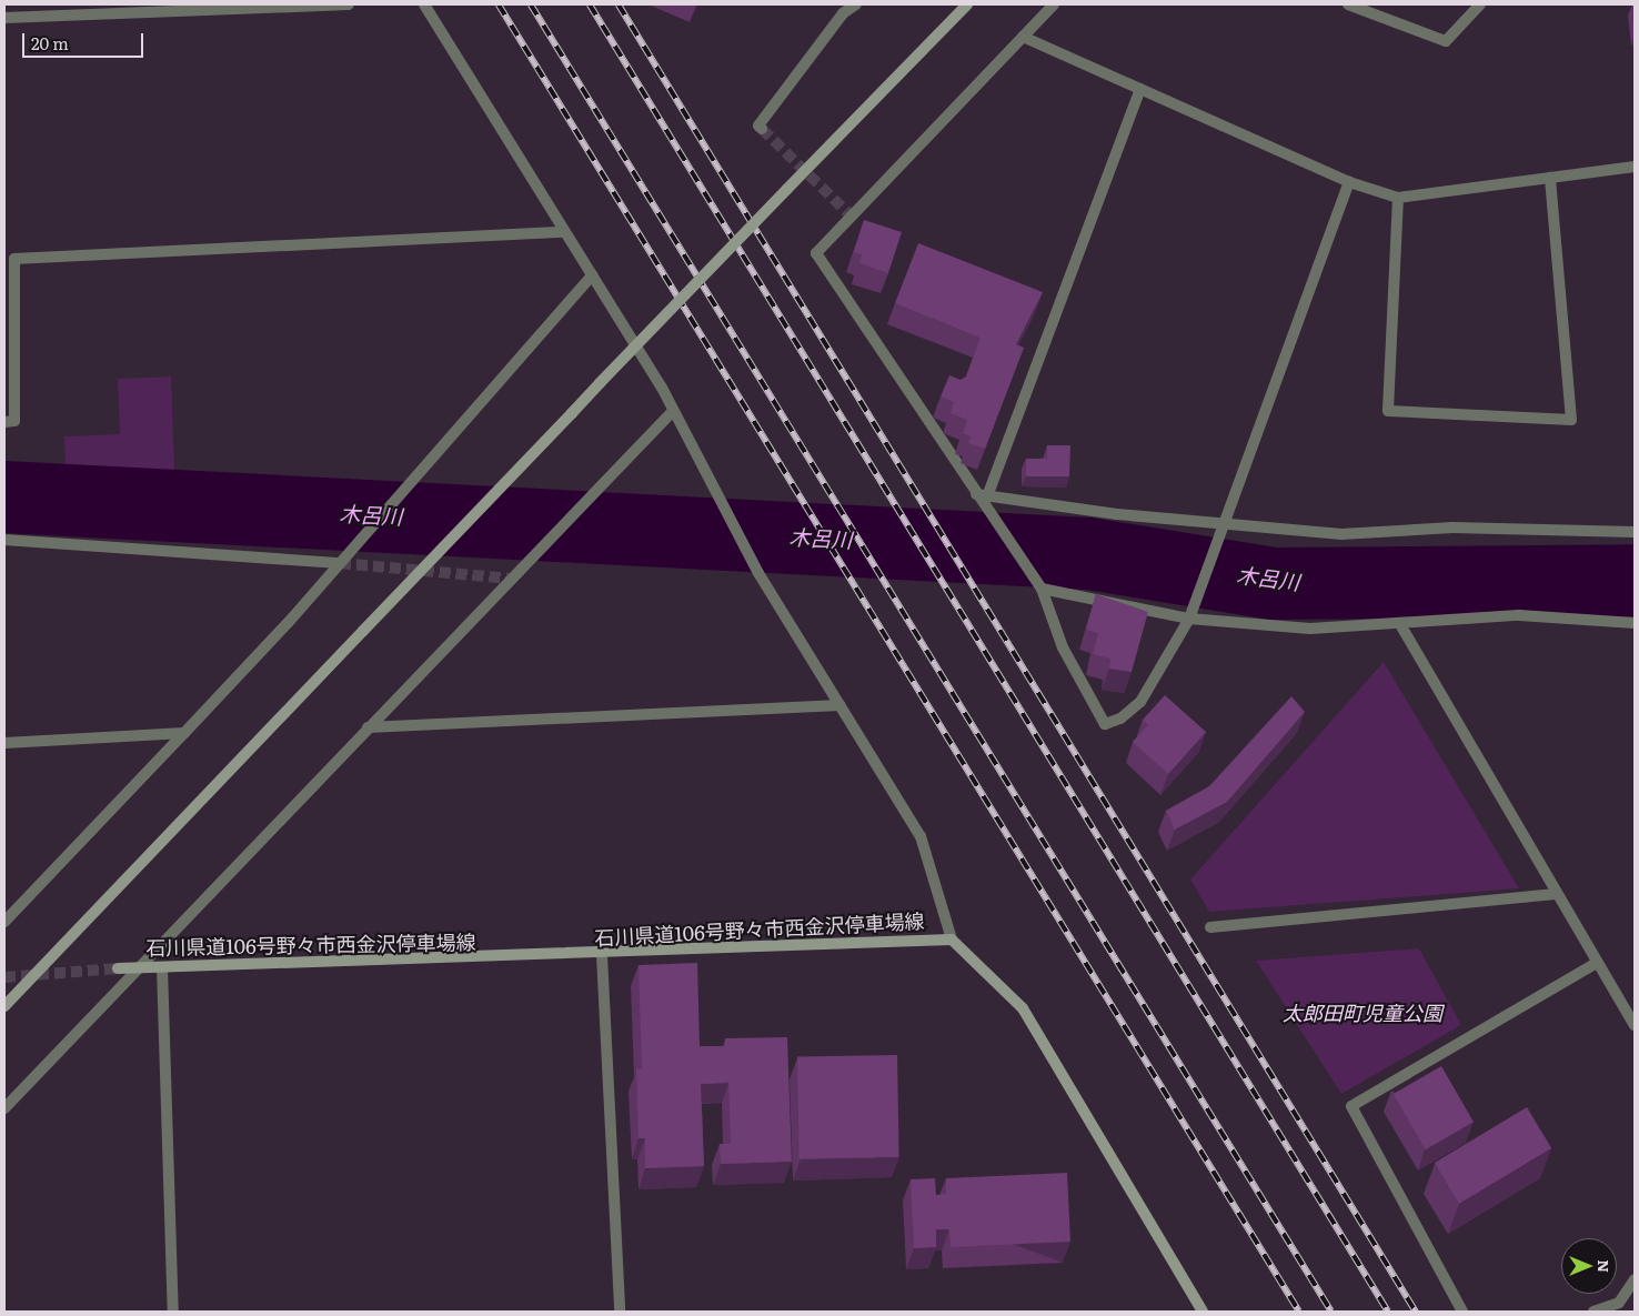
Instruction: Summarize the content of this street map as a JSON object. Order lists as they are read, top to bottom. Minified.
{"streets":{"street":["石川県道106号野々市西金沢停車場線"]},"water":["木呂川"],"parks":["太郎田町児童公園"],"scale_bar":"20 m","north":"right"}
